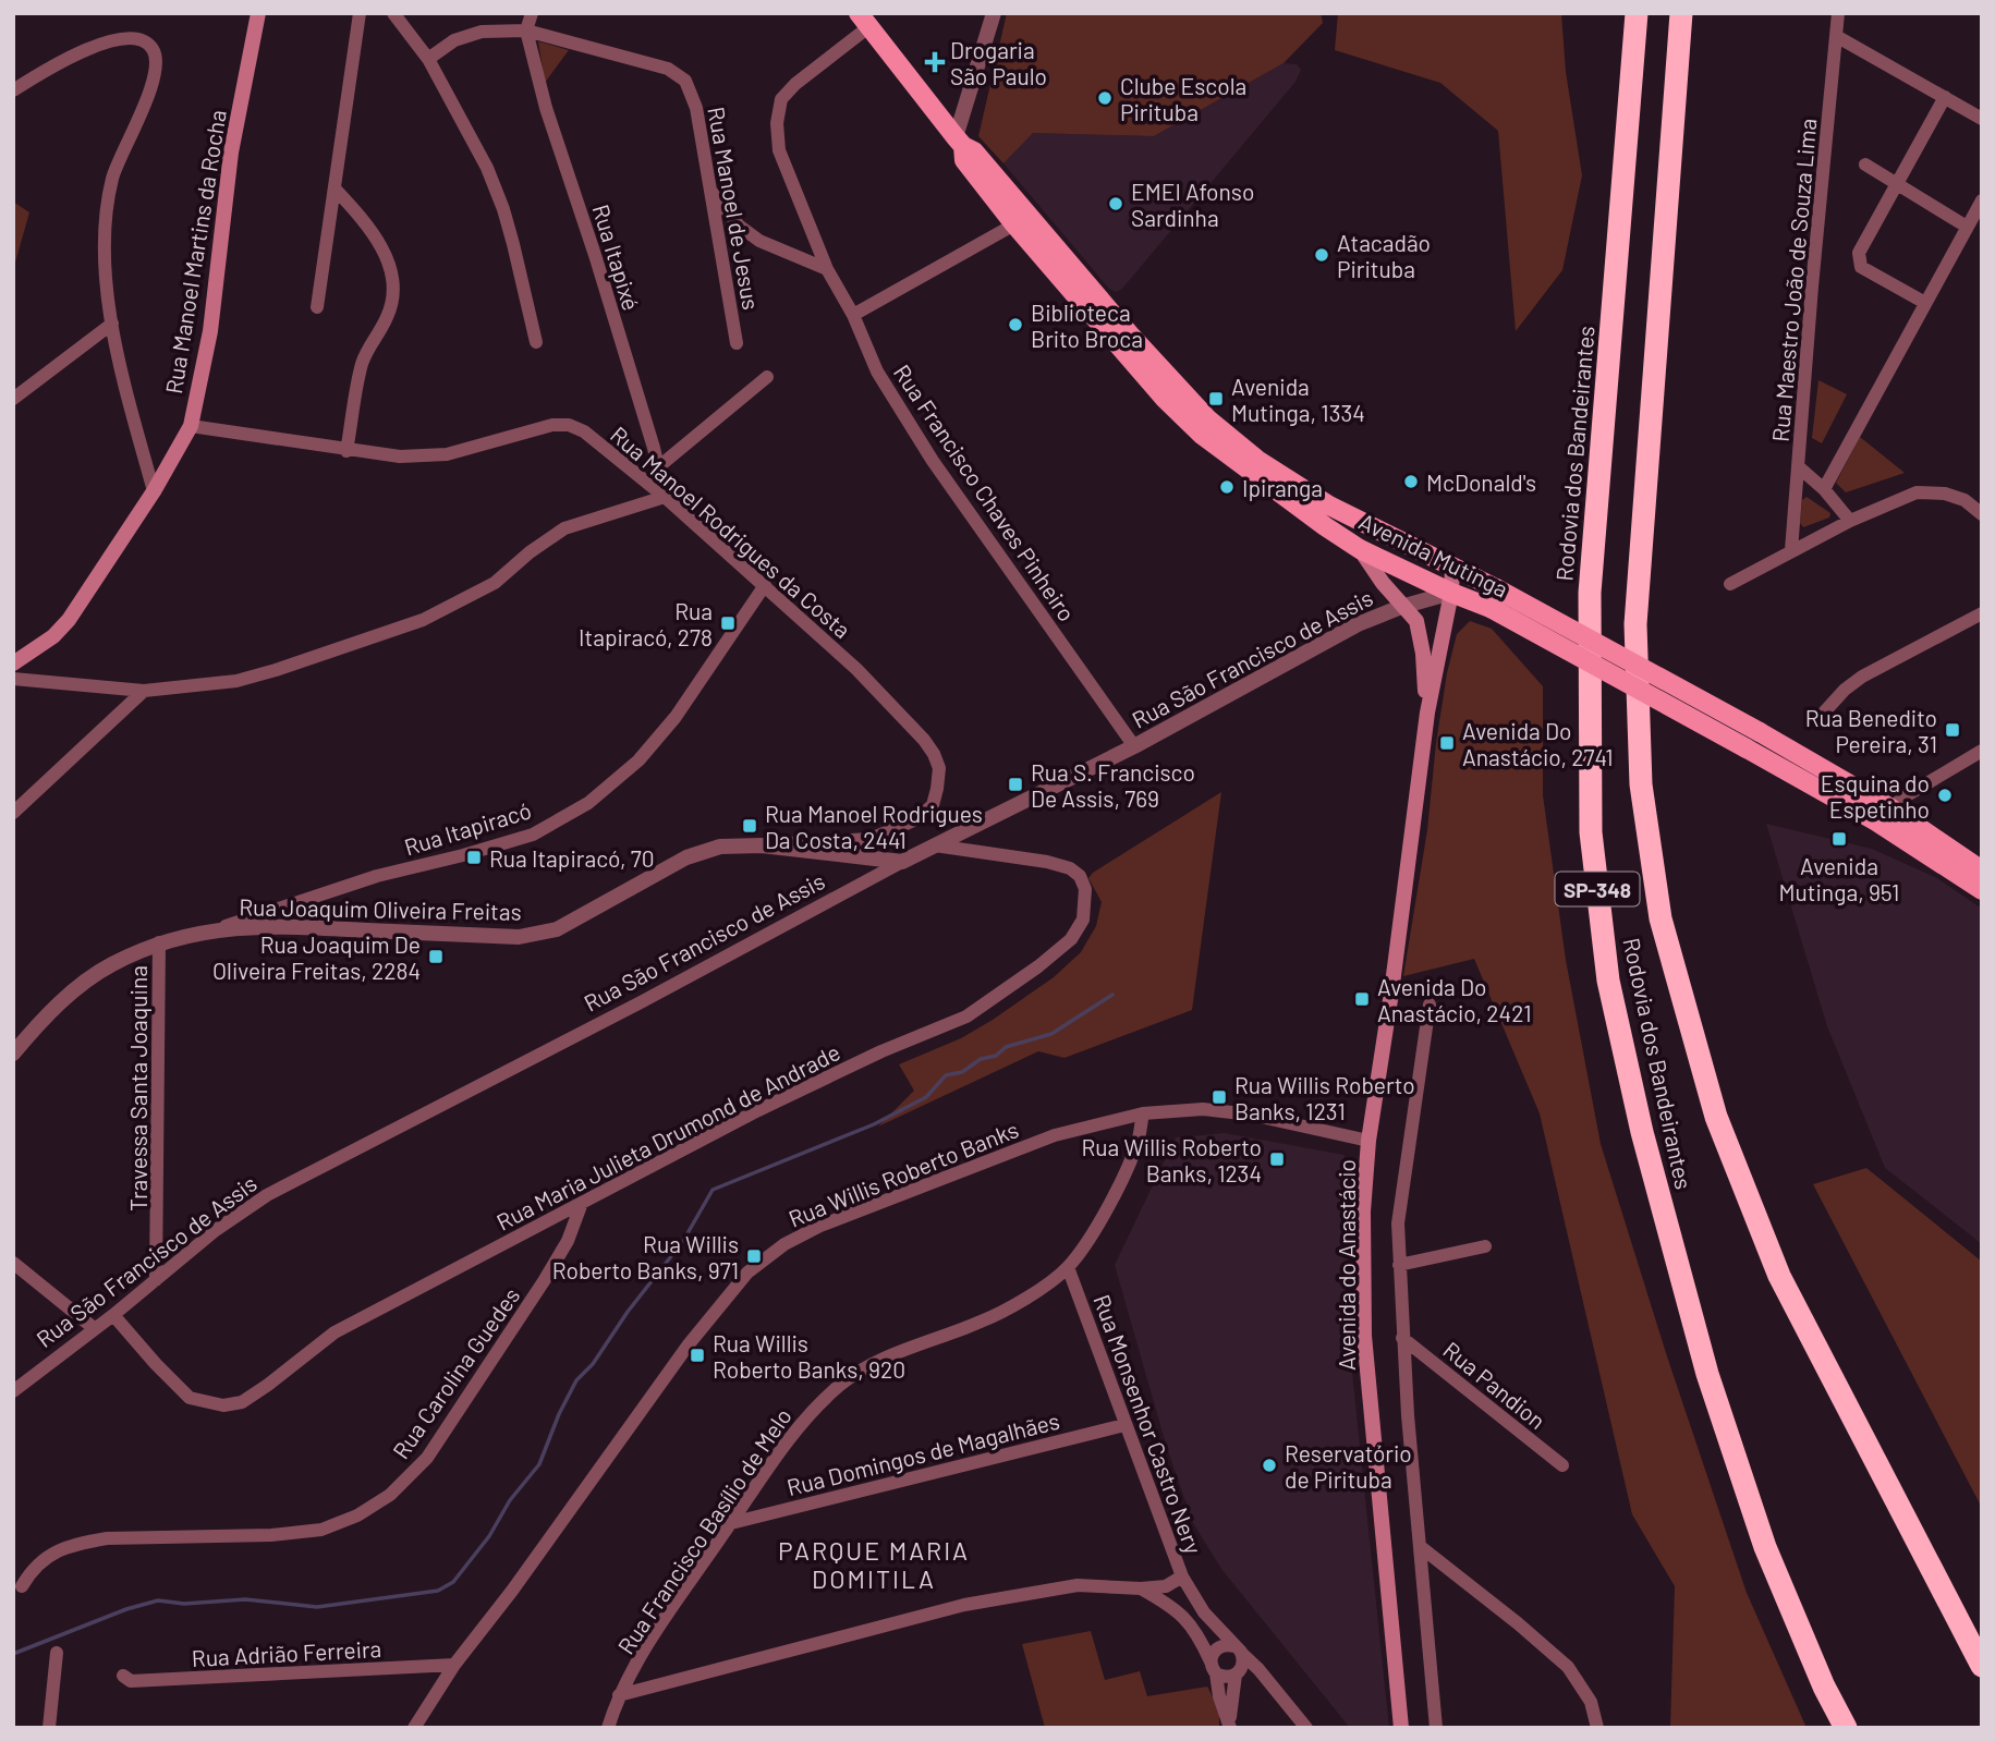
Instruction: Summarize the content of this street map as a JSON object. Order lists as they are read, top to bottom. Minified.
{"streets":{"highway":["Rodovia dos Bandeirantes","SP-348"],"main road":["Rua Manoel Martins da Rocha","Avenida Mutinga","Avenida do Anastácio"],"street":["Rua Manoel de Jesus","Rua Itapixé","Rua Maestro João de Souza Lima","Rua Francisco Chaves Pinheiro","Rua Manoel Rodrigues da Costa","Rua São Francisco de Assis","Rua Itapiracó","Rua Joaquim Oliveira Freitas","Travessa Santa Joaquina","Rua Maria Julieta Drumond de Andrade","Rua Willis Roberto Banks","Rua Carolina Guedes","Rua Pandion","Rua Monsenhor Castro Nery","Rua Domingos de Magalhães","Rua Francisco Basílio de Melo","Rua Adrião Ferreira"]},"crossings":[["Rua Manoel de Jesus","Rua Itapixé"],["Rua Manoel Martins da Rocha","Rua Manoel Rodrigues da Costa"],["Rua Itapixé","Rua Manoel Rodrigues da Costa"],["Rua Francisco Chaves Pinheiro","Avenida Mutinga"],["Rua Francisco Chaves Pinheiro","Rua São Francisco de Assis"],["Rua Manoel Rodrigues da Costa","Rua Itapiracó"],["Rua Manoel Rodrigues da Costa","Rua Joaquim Oliveira Freitas"],["Avenida Mutinga","Rua São Francisco de Assis"],["Avenida Mutinga","Avenida do Anastácio"],["Rua São Francisco de Assis","Rua Joaquim Oliveira Freitas"],["Rua São Francisco de Assis","Travessa Santa Joaquina"],["Rua São Francisco de Assis","Rua Maria Julieta Drumond de Andrade"],["Rua São Francisco de Assis","Avenida do Anastácio"],["Rua Itapiracó","Rua Joaquim Oliveira Freitas"],["Rua Joaquim Oliveira Freitas","Travessa Santa Joaquina"],["Rua Maria Julieta Drumond de Andrade","Rua Carolina Guedes"],["Rua Willis Roberto Banks","Avenida do Anastácio"],["Rua Willis Roberto Banks","Rua Francisco Basílio de Melo"],["Rua Willis Roberto Banks","Rua Adrião Ferreira"],["Rua Monsenhor Castro Nery","Rua Domingos de Magalhães"],["Rua Monsenhor Castro Nery","Rua Francisco Basílio de Melo"],["Rua Domingos de Magalhães","Rua Francisco Basílio de Melo"]],"districts":["PARQUE MARIA DOMITILA"],"places":{"health":["Drogaria São Paulo"],"other":["Clube Escola Pirituba","EMEI Afonso Sardinha","Atacadão Pirituba","Biblioteca Brito Broca","McDonald's","Ipiranga","Esquina do Espetinho","Reservatório de Pirituba"],"transit":["Avenida Mutinga, 1334","Rua Itapiracó, 278","Rua Benedito Pereira, 31","Avenida Do Anastácio, 2741","Rua S. Francisco De Assis, 769","Rua Manoel Rodrigues Da Costa, 2441","Avenida Mutinga, 951","Rua Itapiracó, 70","Rua Joaquim De Oliveira Freitas, 2284","Avenida Do Anastácio, 2421","Rua Willis Roberto Banks, 1231","Rua Willis Roberto Banks, 1234","Rua Willis Roberto Banks, 971","Rua Willis Roberto Banks, 920"]}}
